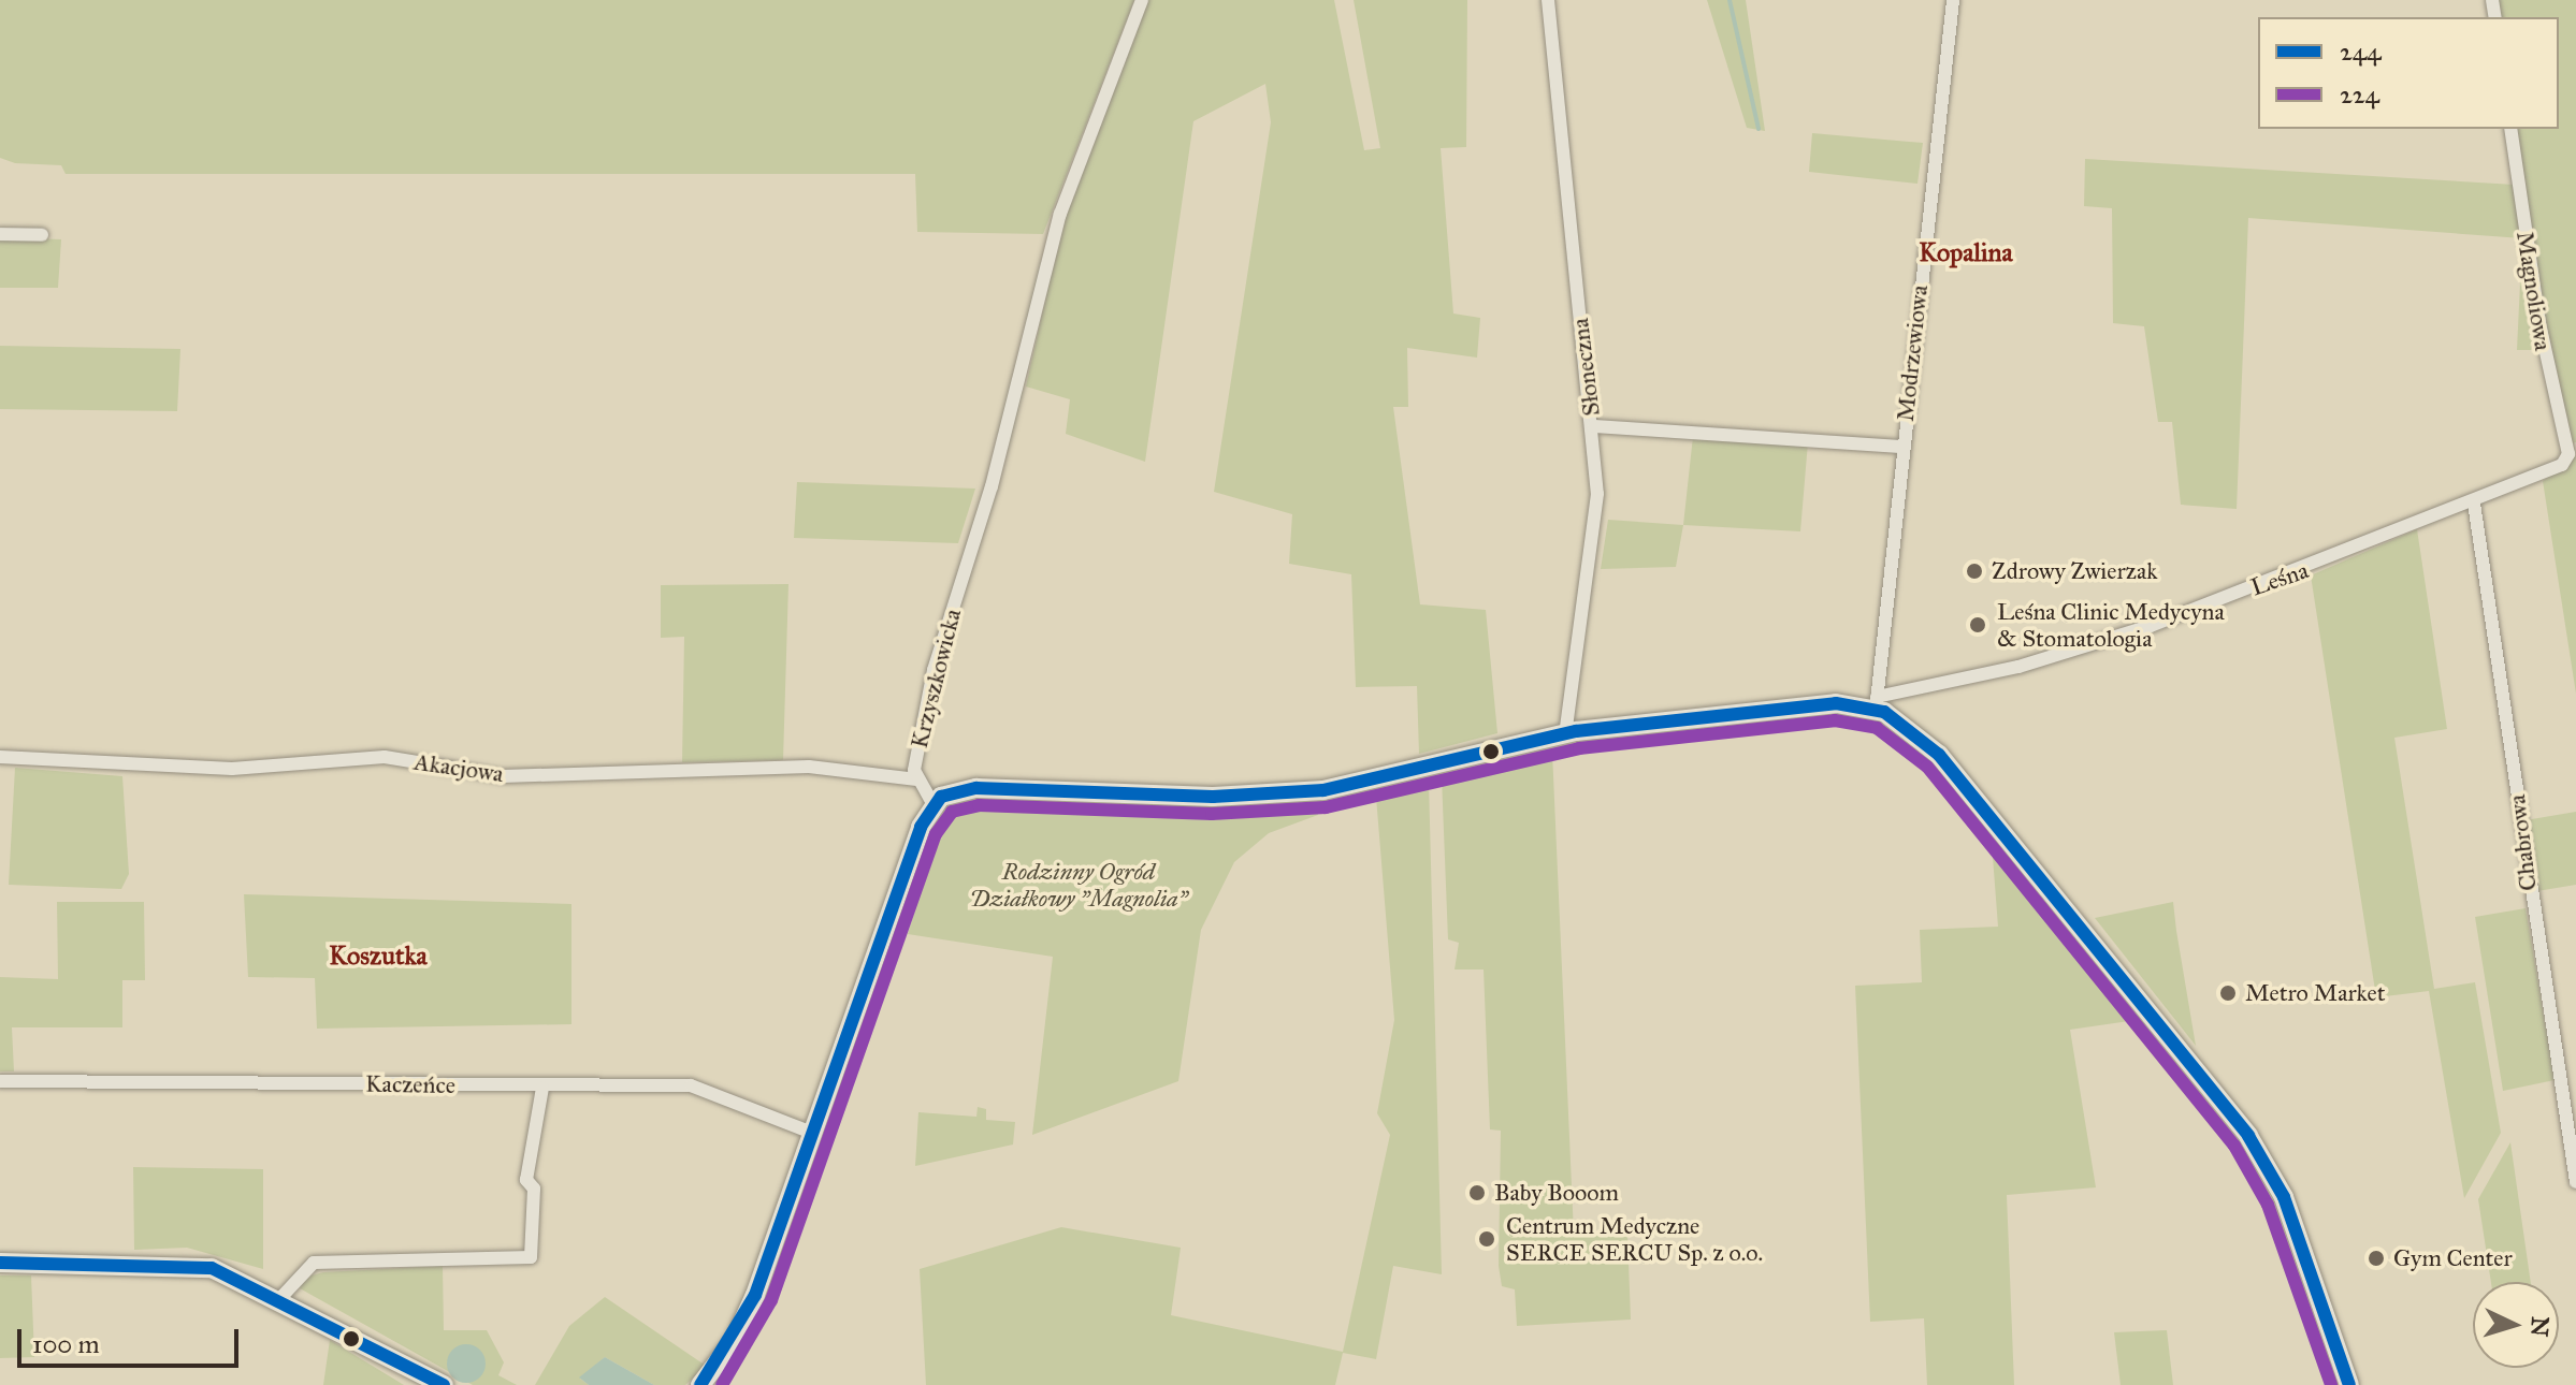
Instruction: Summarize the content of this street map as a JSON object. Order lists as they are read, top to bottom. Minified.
{"streets":{"street":["Magnoliowa","Modrzewiowa","Słoneczna","Leśna","Krzyszkowicka","Akacjowa","Chabrowa","Kaczeńce"]},"crossings":[["Magnoliowa","Leśna"],["Modrzewiowa","Leśna"],["Leśna","Chabrowa"],["Krzyszkowicka","Akacjowa"]],"districts":["Kopalina","Koszutka"],"parks":["Rodzinny Ogród Działkowy \"Magnolia\""],"places":["Zdrowy Zwierzak","Leśna Clinic Medycyna & Stomatologia","Metro Market","Baby Booom","Centrum Medyczne SERCE SERCU Sp. z o.o.","Gym Center"],"lines":["transit line 244","transit line 224"],"legend":["244","224"],"scale_bar":"100 m","north":"right"}
